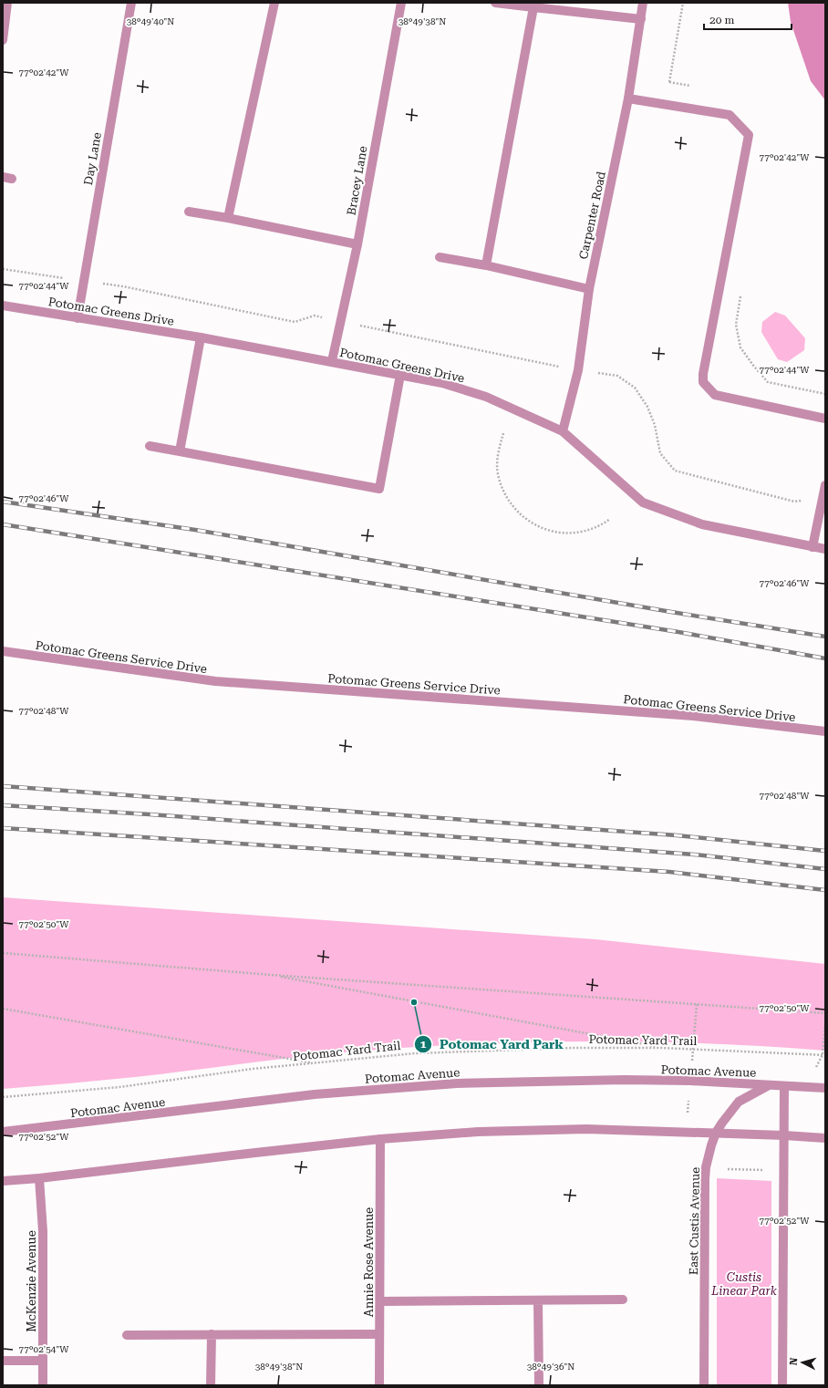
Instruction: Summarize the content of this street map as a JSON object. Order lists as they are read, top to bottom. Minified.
{"streets":{"street":["Day Lane","Bracey Lane","Carpenter Road","Potomac Greens Drive","Potomac Greens Service Drive","Potomac Avenue","East Custis Avenue","Annie Rose Avenue","McKenzie Avenue"],"path":["Potomac Yard Trail"]},"crossings":[["Day Lane","Potomac Greens Drive"],["Bracey Lane","Potomac Greens Drive"],["Carpenter Road","Potomac Greens Drive"],["Potomac Avenue","East Custis Avenue"]],"parks":["Custis Linear Park"],"places":["Potomac Yard Park"],"scale_bar":"20 m","north":"left","coordinates":["38°49'40\"N","38°49'38\"N","77°02'42\"W","77°02'44\"W","77°02'46\"W","77°02'48\"W","77°02'50\"W","77°02'52\"W","77°02'54\"W","38°49'36\"N"]}
